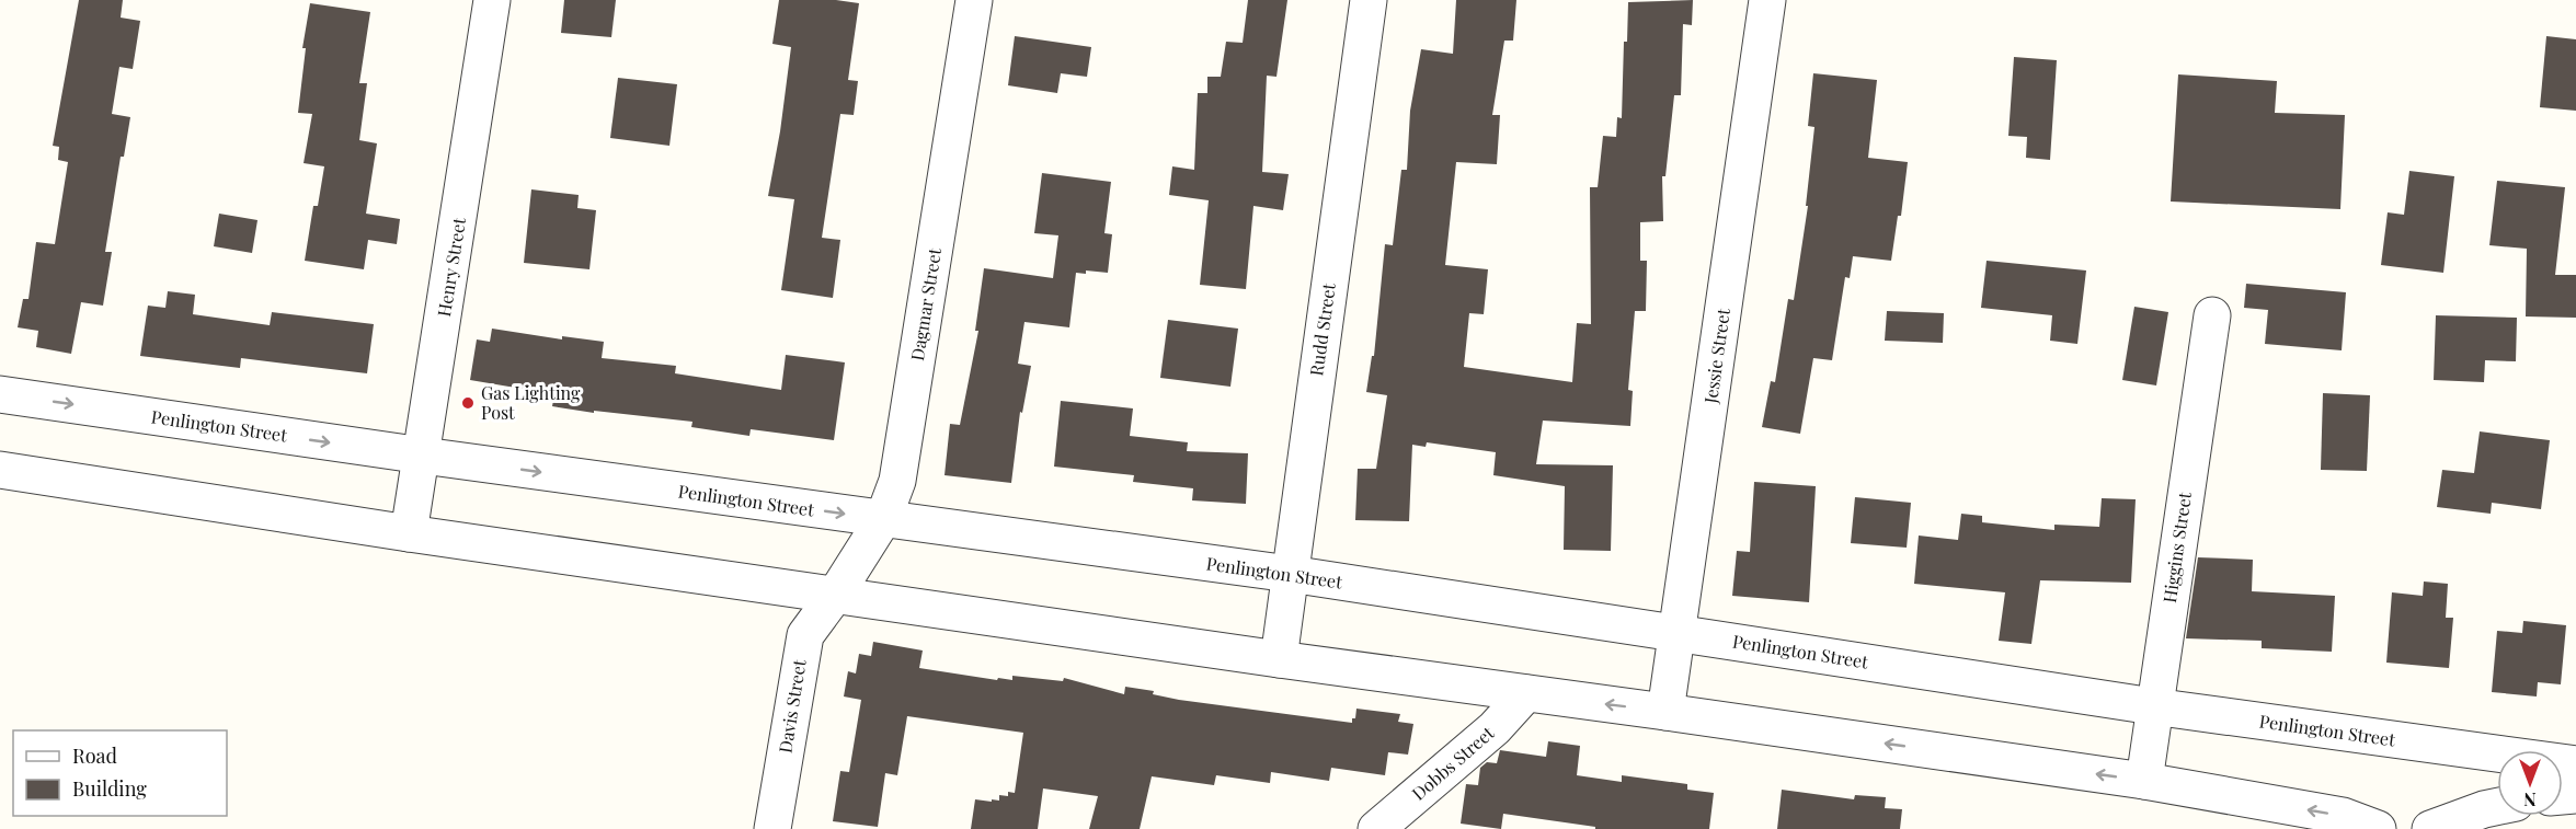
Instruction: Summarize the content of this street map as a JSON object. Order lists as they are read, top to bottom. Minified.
{"streets":{"street":["Henry Street","Dagmar Street","Rudd Street","Jessie Street","Penlington Street","Higgins Street","Davis Street","Dobbs Street"]},"crossings":[["Henry Street","Penlington Street"],["Dagmar Street","Penlington Street"],["Dagmar Street","Davis Street"],["Rudd Street","Penlington Street"],["Jessie Street","Penlington Street"],["Penlington Street","Higgins Street"]],"places":["Gas Lighting Post"],"legend":["Road","Building"],"north":"bottom"}
